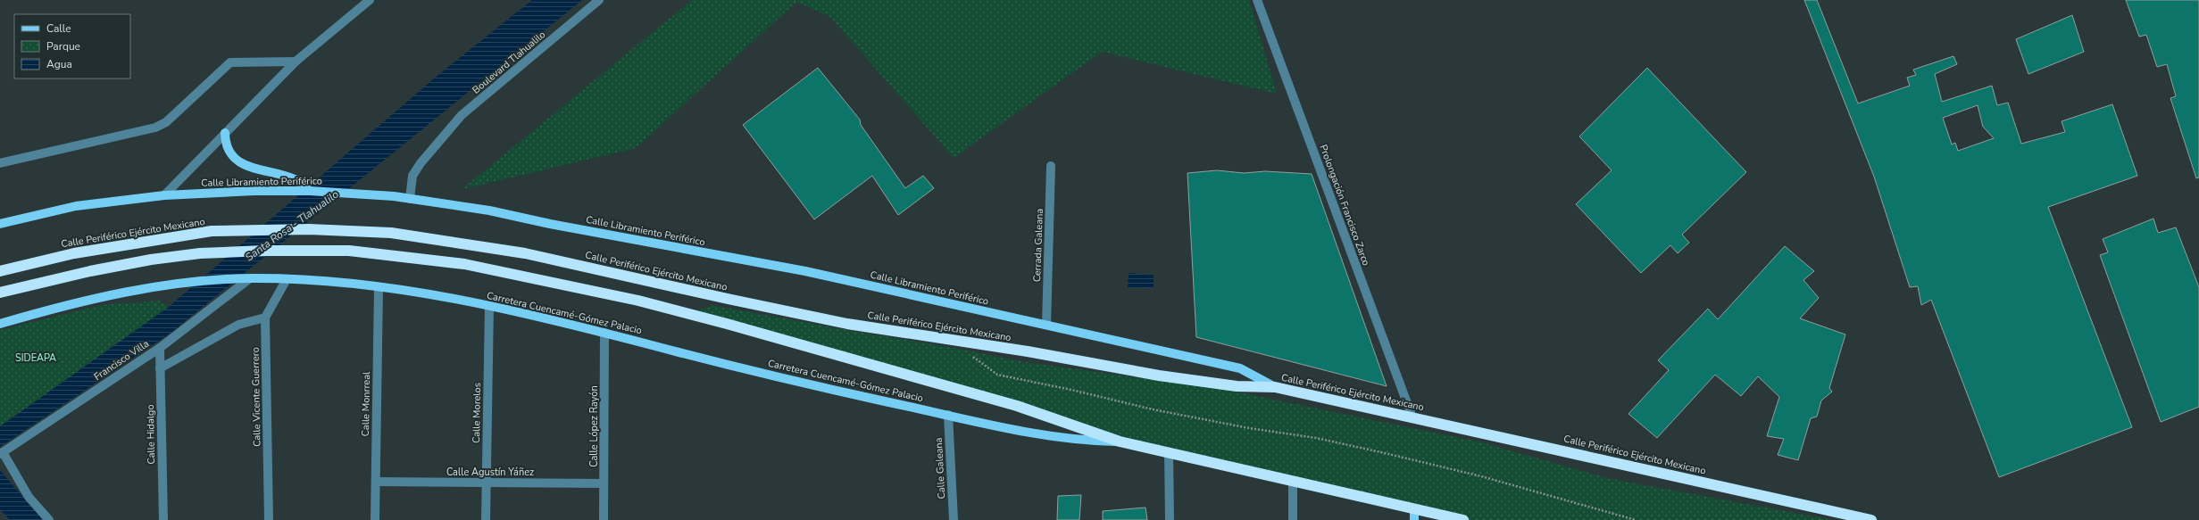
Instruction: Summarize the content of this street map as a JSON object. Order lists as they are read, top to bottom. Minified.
{"streets":{"highway":["Calle Periférico Ejército Mexicano"],"main road":["Calle Libramiento Periférico","Carretera Cuencamé-Gómez Palacio"],"street":["Boulevard Tlahualilo","Prolongación Francisco Zarco","Cerrada Galeana","Francisco Villa","Calle Vicente Guerrero","Calle Monrreal","Calle Morelos","Calle López Rayón","Calle Hidalgo","Calle Galeana","Calle Agustín Yáñez"]},"crossings":[["Boulevard Tlahualilo","Calle Libramiento Periférico"],["Calle Libramiento Periférico","Calle Periférico Ejército Mexicano"],["Calle Libramiento Periférico","Cerrada Galeana"],["Prolongación Francisco Zarco","Calle Periférico Ejército Mexicano"],["Carretera Cuencamé-Gómez Palacio","Francisco Villa"],["Carretera Cuencamé-Gómez Palacio","Calle Monrreal"],["Carretera Cuencamé-Gómez Palacio","Calle Morelos"],["Carretera Cuencamé-Gómez Palacio","Calle López Rayón"],["Carretera Cuencamé-Gómez Palacio","Calle Galeana"],["Francisco Villa","Calle Hidalgo"],["Calle Monrreal","Calle Agustín Yáñez"],["Calle Morelos","Calle Agustín Yáñez"],["Calle López Rayón","Calle Agustín Yáñez"]],"water":["Santa Rosa - Tlahualilo"],"parks":["SIDEAPA"],"legend":["Calle","Parque","Agua"]}
